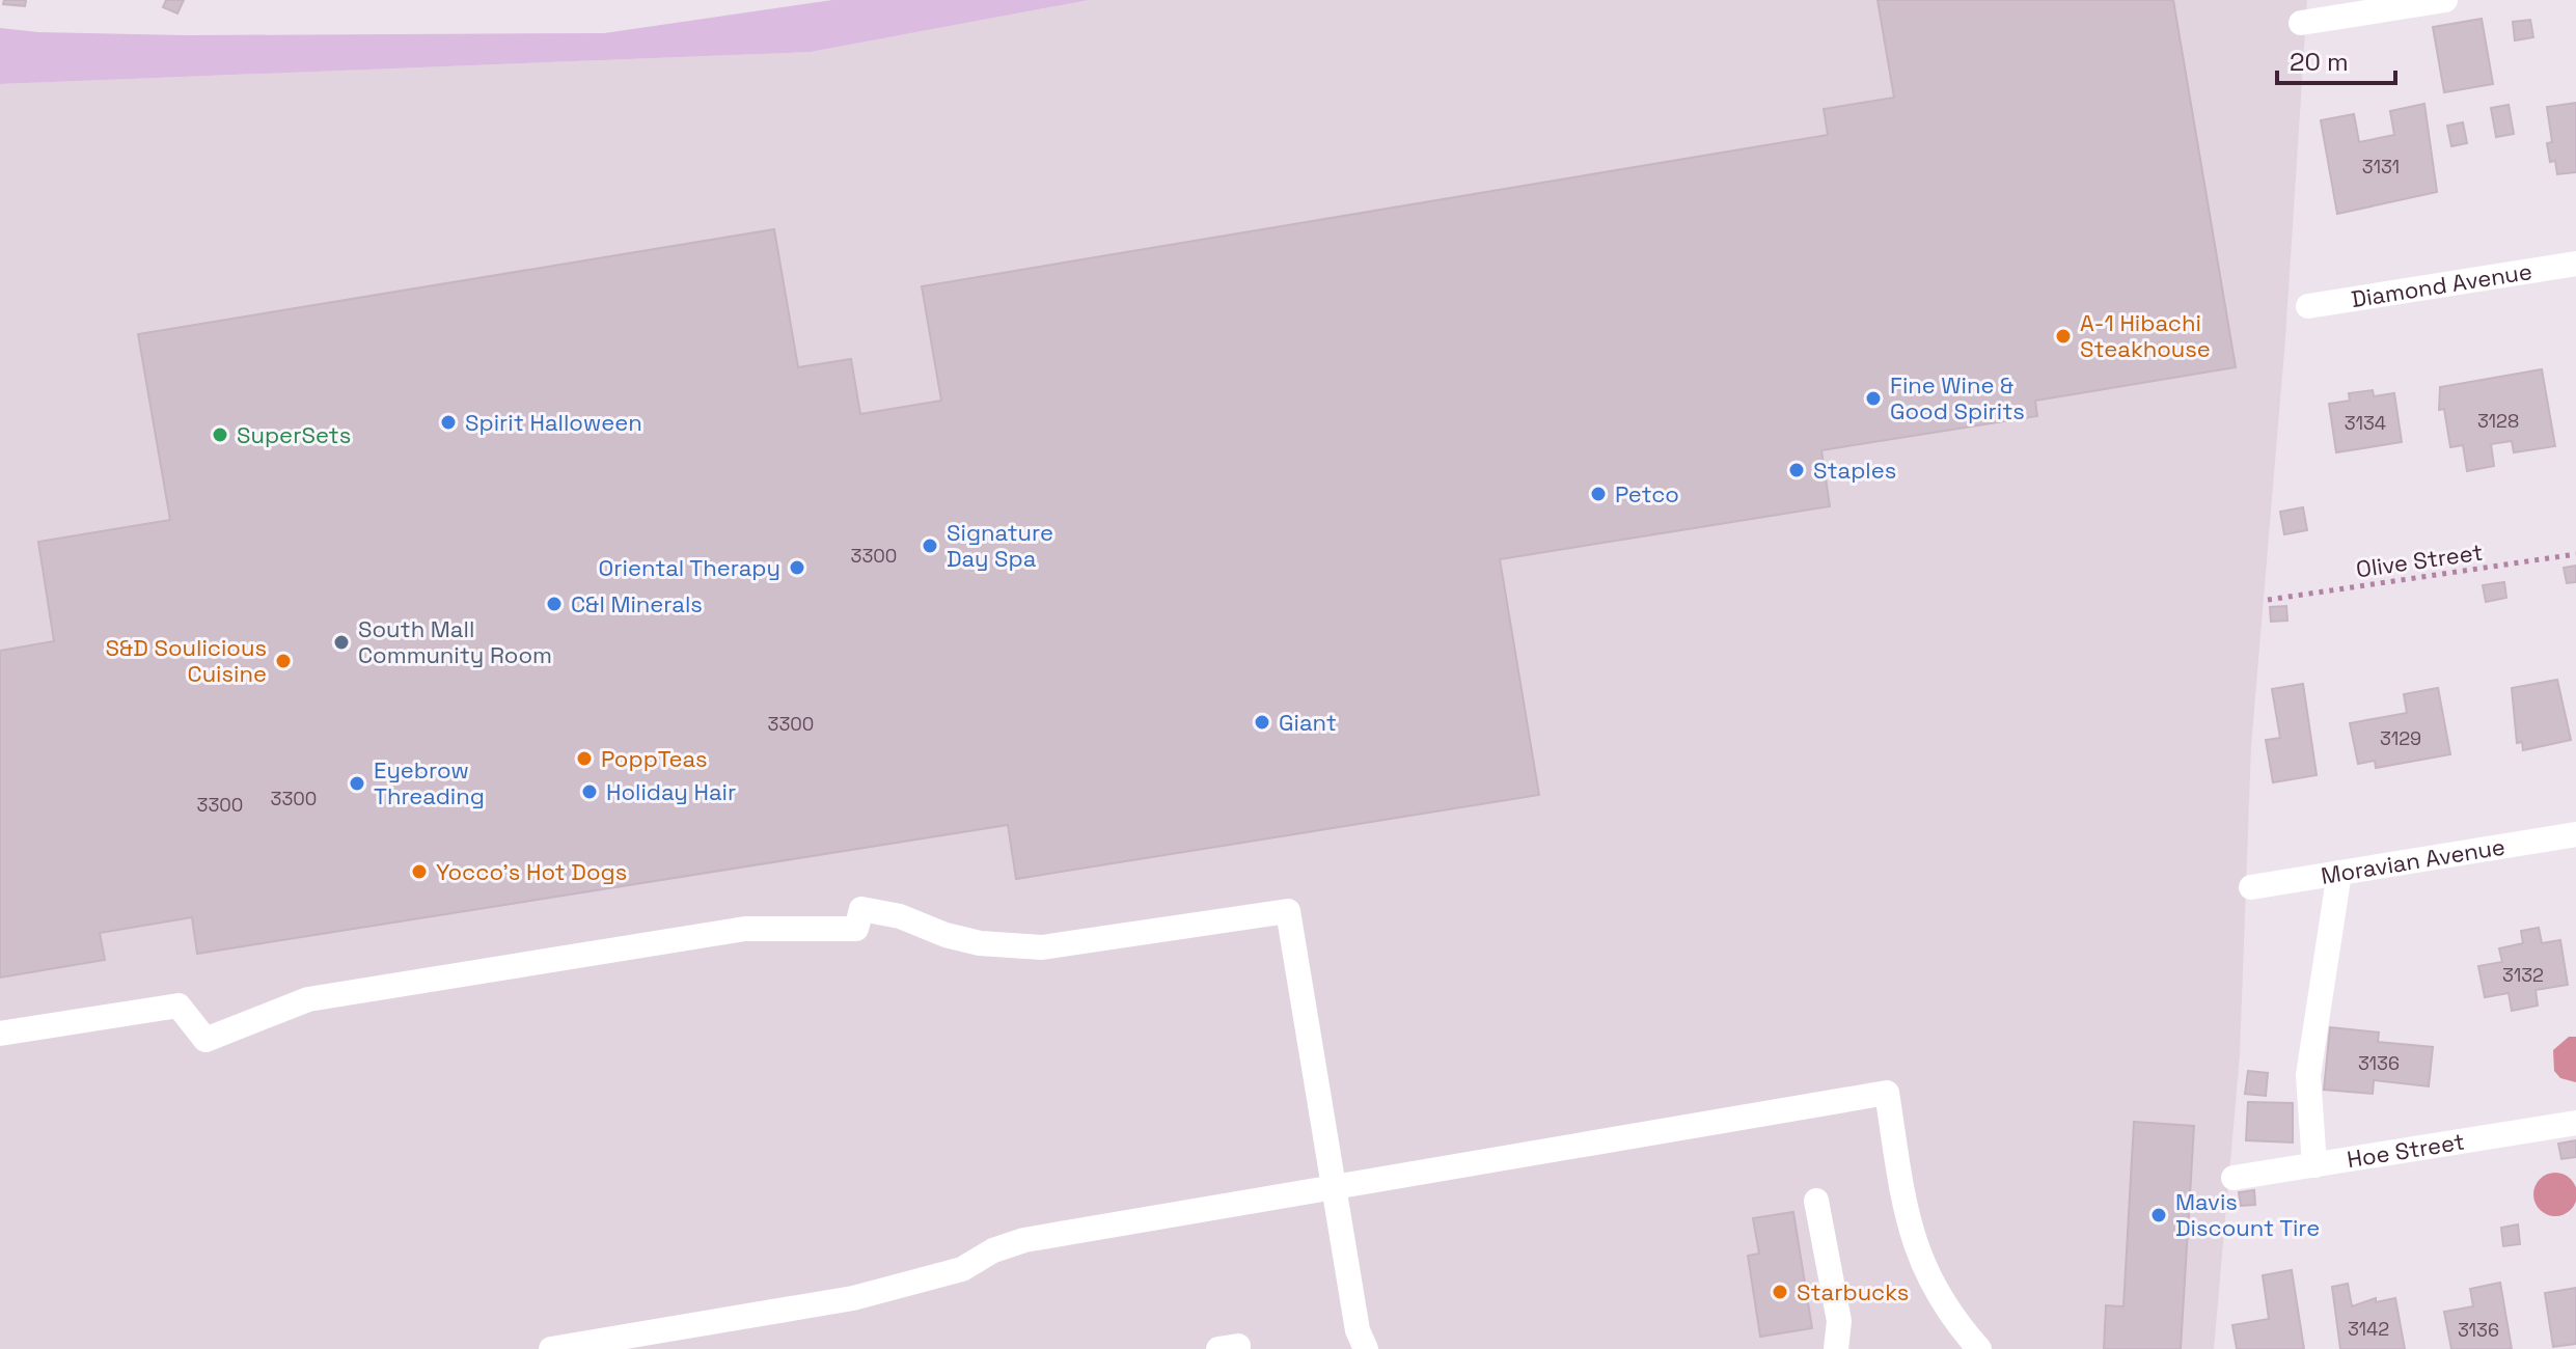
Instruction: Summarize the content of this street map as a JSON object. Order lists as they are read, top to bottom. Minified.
{"streets":{"street":["Diamond Avenue","Moravian Avenue","Hoe Street"],"path":["Olive Street"]},"places":["A-1 Hibachi Steakhouse","Fine Wine & Good Spirits","Spirit Halloween","SuperSets","Staples","Petco","Signature Day Spa","Oriental Therapy","C&I Minerals","South Mall Community Room","S&D Soulicious Cuisine","Giant","PoppTeas","Eyebrow Threading","Holiday Hair","Yocco's Hot Dogs","Mavis Discount Tire","Starbucks"],"house_numbers":["3131","3128","3134","3300","3300","3129","3300","3300","3132","3136","3142","3136"],"scale_bar":"20 m"}
